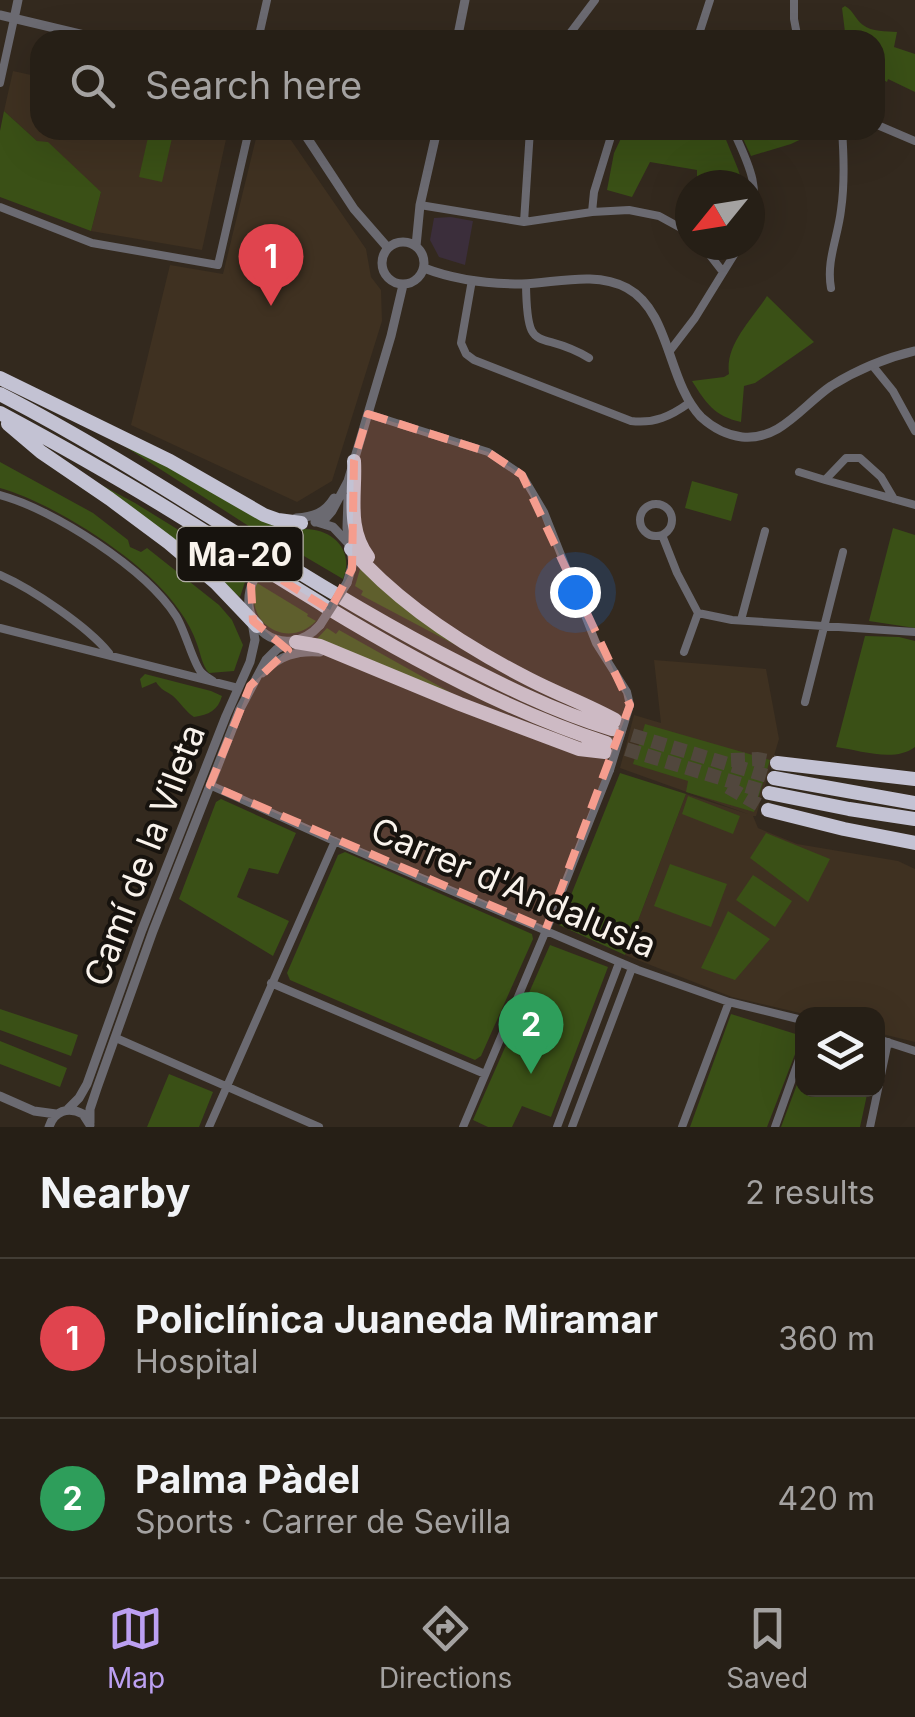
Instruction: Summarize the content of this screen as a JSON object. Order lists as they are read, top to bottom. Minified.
{"streets":{"highway":["Ma-20"],"street":["Camí de la Vileta","Carrer d'Andalusia"]},"crossings":[["Camí de la Vileta","Carrer d'Andalusia"]],"north":"bottom left","page":{"search":"Search here","pins":["1","2"],"heading":["Nearby","2 results"],"list":[{"mark":"1","name":"Policlínica Juaneda Miramar","note":"Hospital","value":"360 m"},{"mark":"2","name":"Palma Pàdel","note":"Sports · Carrer de Sevilla","value":"420 m"}],"nav":["Map","Directions","Saved"]}}
